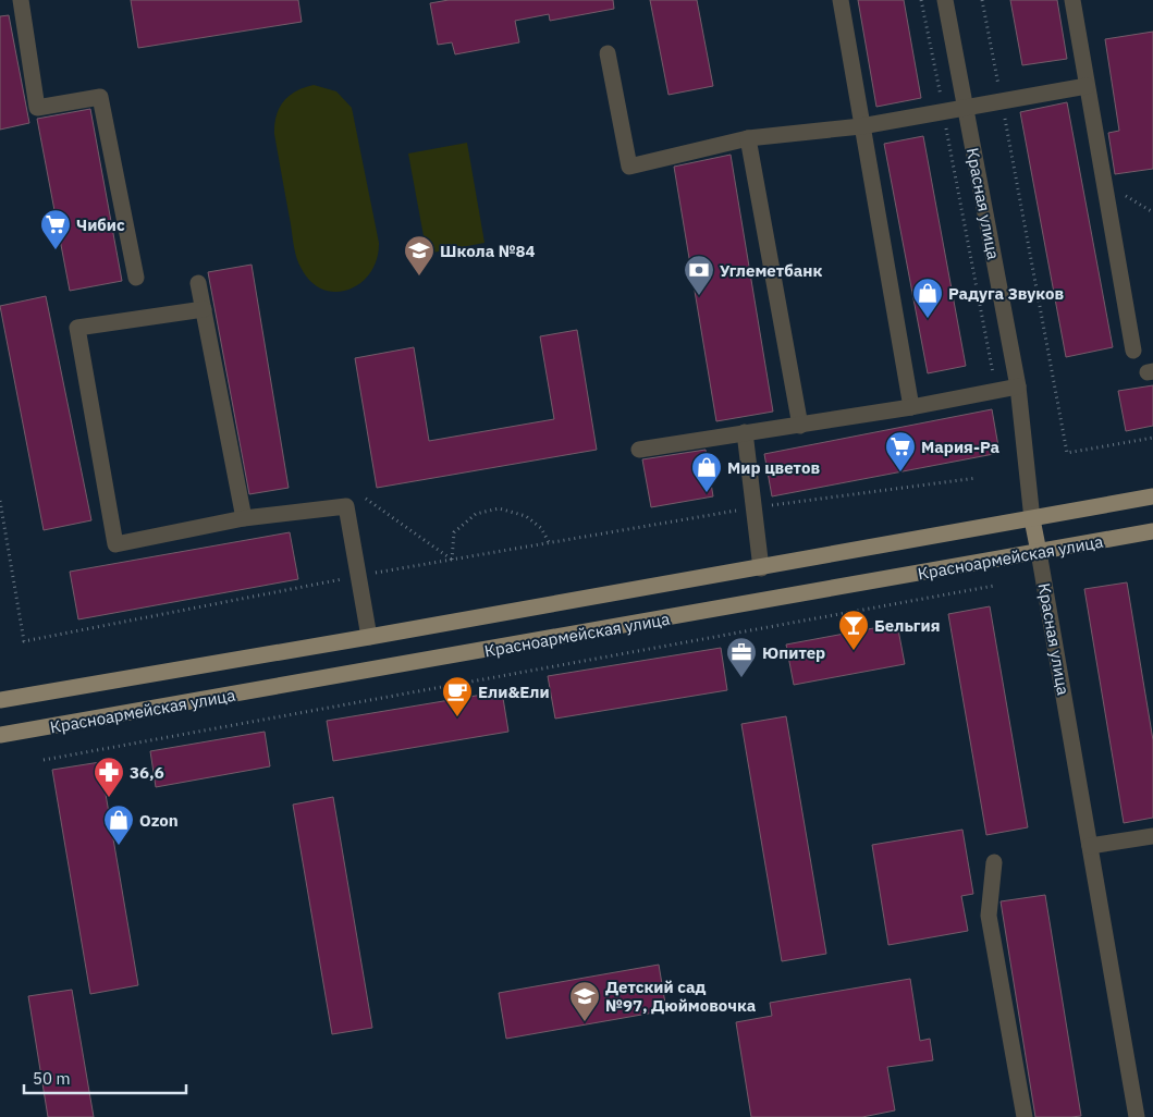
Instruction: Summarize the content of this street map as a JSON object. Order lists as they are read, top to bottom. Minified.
{"streets":{"main road":["Красная улица","Красноармейская улица"]},"crossings":[["Красная улица","Красноармейская улица"]],"places":{"supermarket":["Чибис","Мария-Ра"],"school or university":["Школа №84","Детский сад №97, Дюймовочка"],"bank":["Углеметбанк"],"shop":["Радуга Звуков","Мир цветов","Ozon"],"bar":["Бельгия"],"office":["Юпитер"],"cafe":["Ели&Ели"],"pharmacy":["36,6"]},"scale_bar":"50 m"}
